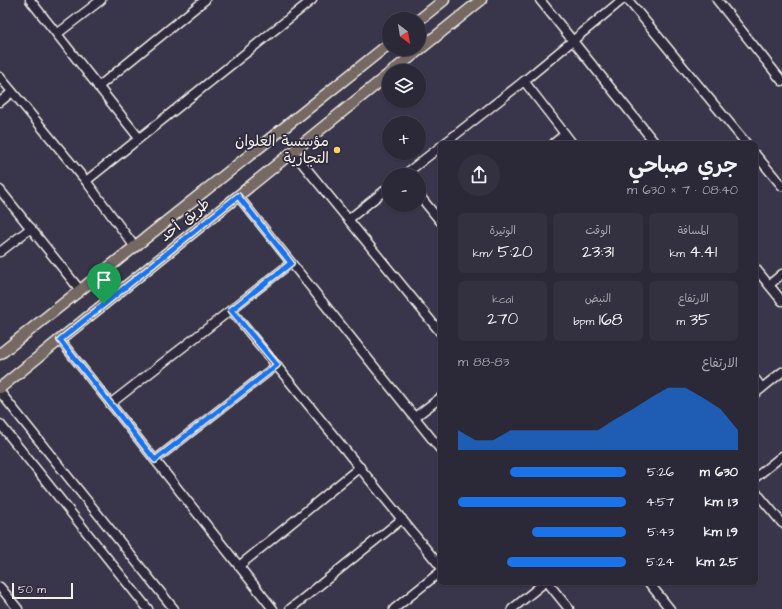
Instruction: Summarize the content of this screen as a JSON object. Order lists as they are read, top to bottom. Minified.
{"streets":{"main road":["طريق أحد"]},"places":["مؤسسة العلوان التجارية"],"scale_bar":"50 m","north":"bottom right","page":{"map_buttons":["+","−"],"heading":["جري صباحي","08:40 · 7 × 630 m"],"stats":[["المسافة","4.41 km"],["الوقت","23:31"],["الوتيرة","5:20 /km"],["الارتفاع","35 m"],["النبض","168 bpm"],["kcal","270"]],"chart":["الارتفاع","83–88 m"],"list":[{"name":"630 m","note":"5:26"},{"name":"1.3 km","note":"4:57"},{"name":"1.9 km","note":"5:43"},{"name":"2.5 km","note":"5:24"}],"scale":"50 m"}}
